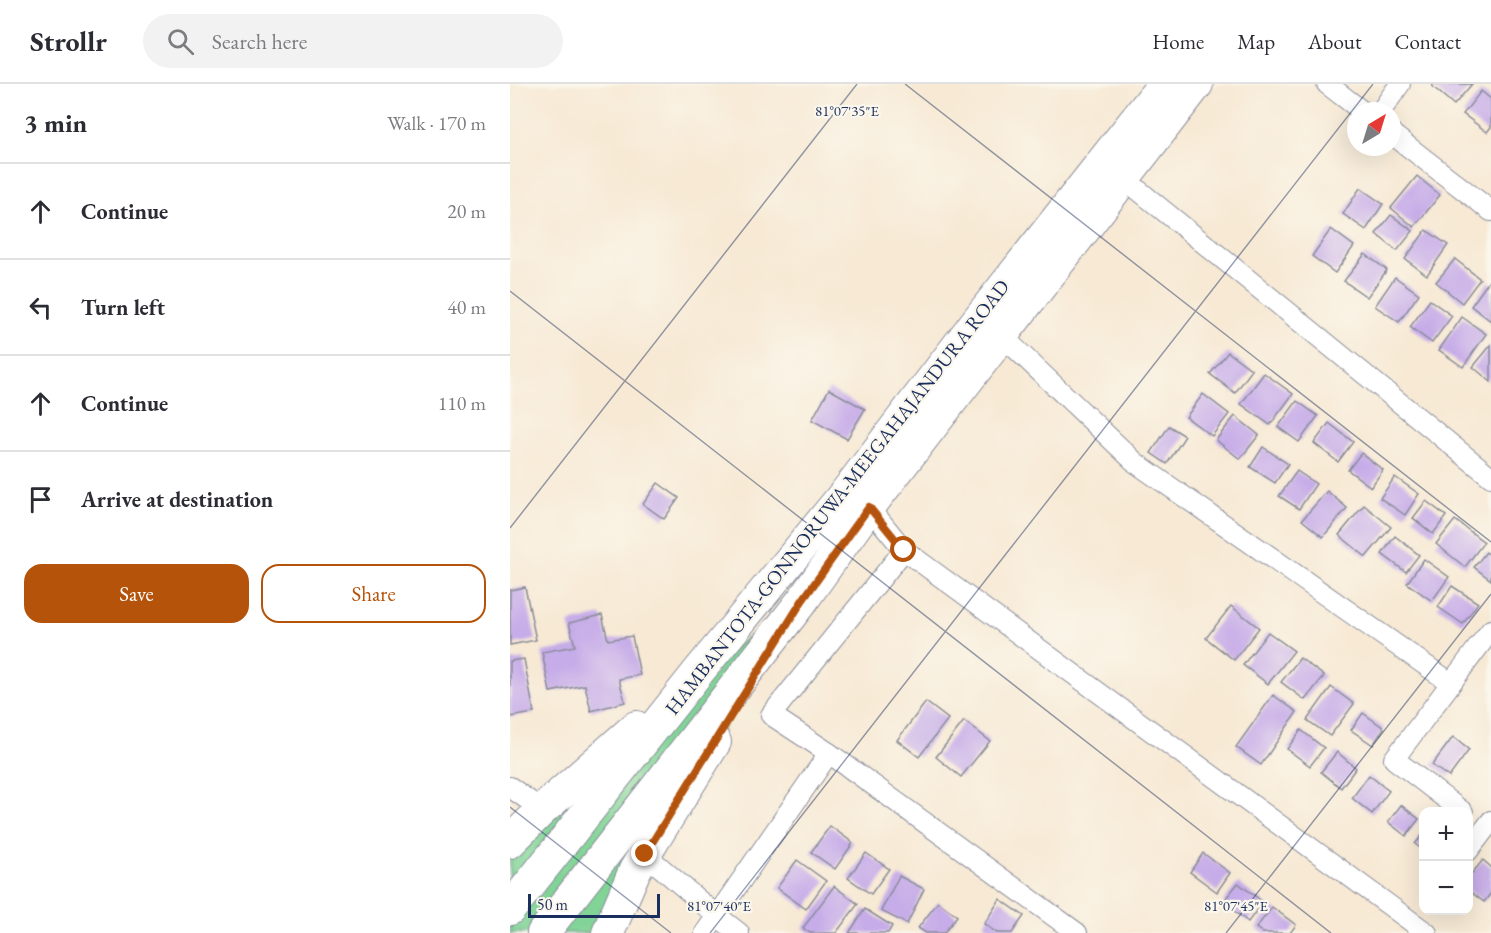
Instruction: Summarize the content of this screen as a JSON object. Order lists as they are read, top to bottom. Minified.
{"streets":{"main road":["HAMBANTOTA-GONNORUWA-MEEGAHAJANDURA ROAD"]},"scale_bar":"50 m","north":"top right","page":{"header":"Strollr","search":"Search here","nav":["Home","Map","About","Contact"],"heading":["3 min","Walk · 170 m"],"list":[["Continue","20 m"],["Turn left","40 m"],["Continue","110 m"],"Arrive at destination"],"buttons":["Save","Share"],"map_buttons":["+","−"],"scale":"50 m"},"coordinates":["81°07'35\"E","81°07'40\"E","81°07'45\"E"]}
